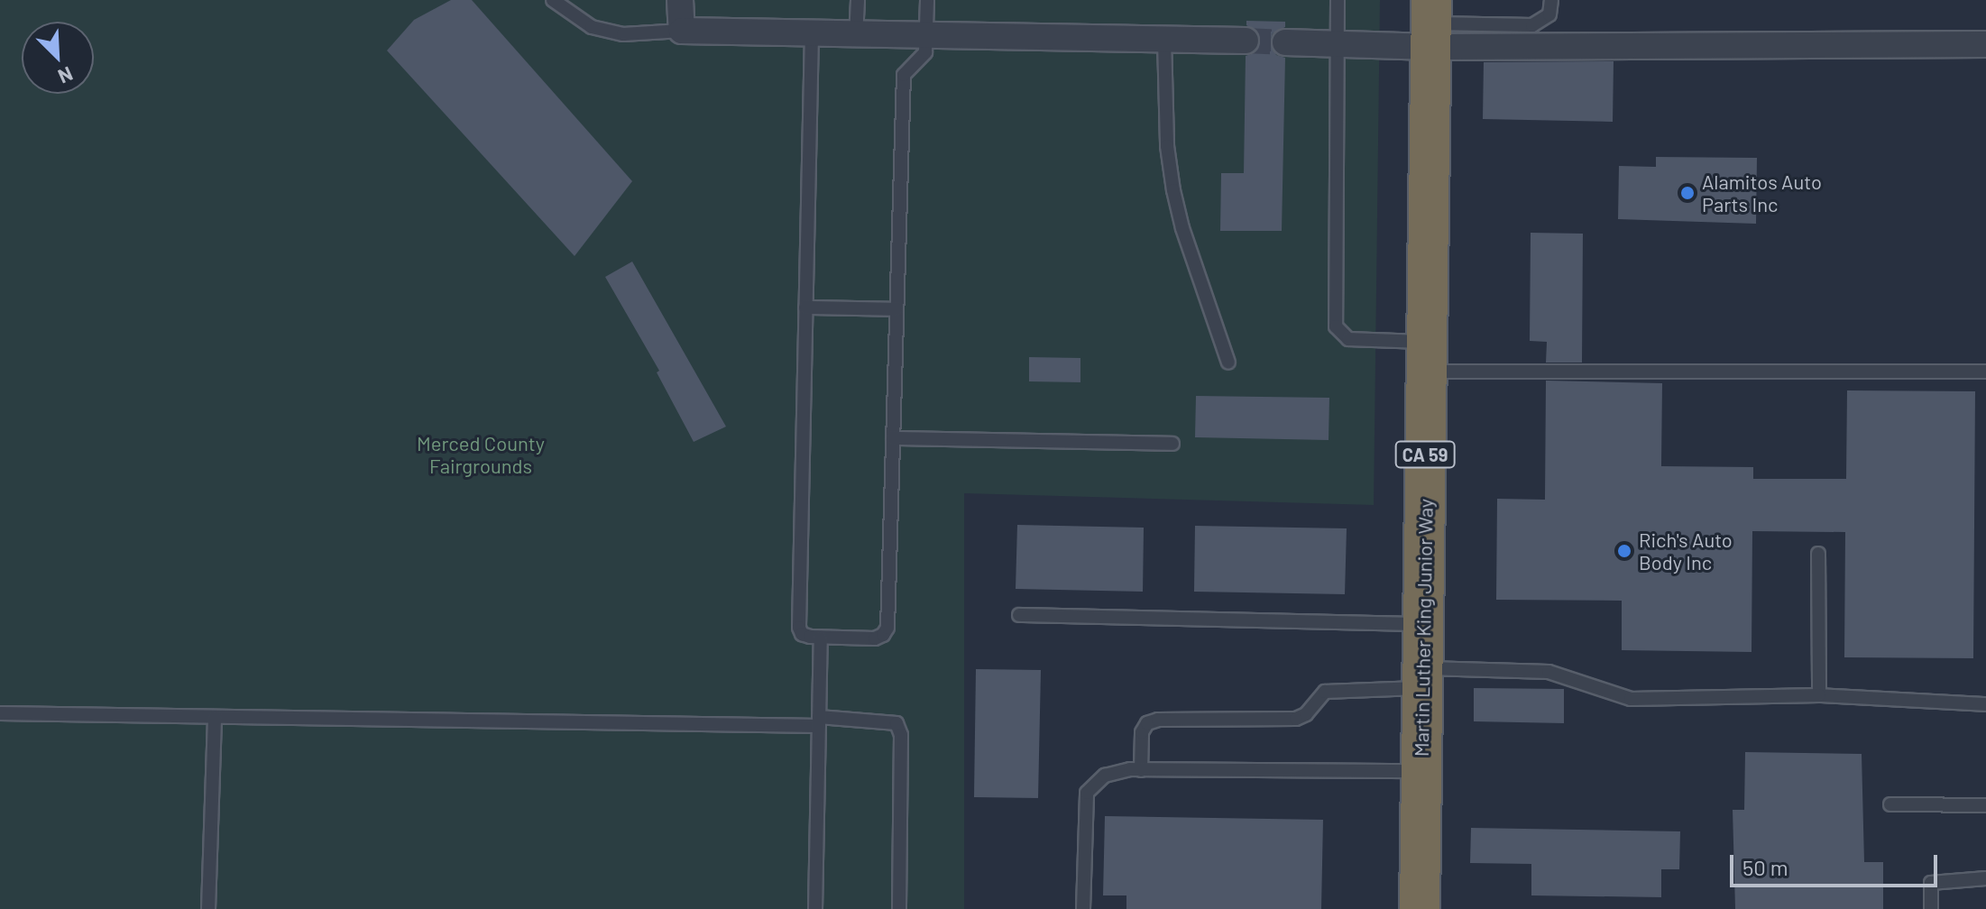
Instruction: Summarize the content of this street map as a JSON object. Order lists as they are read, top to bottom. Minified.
{"streets":{"highway":["CA 59","Martin Luther King Junior Way"]},"parks":["Merced County Fairgrounds"],"places":["Alamitos Auto Parts Inc","Rich's Auto Body Inc"],"scale_bar":"50 m","north":"bottom right"}
